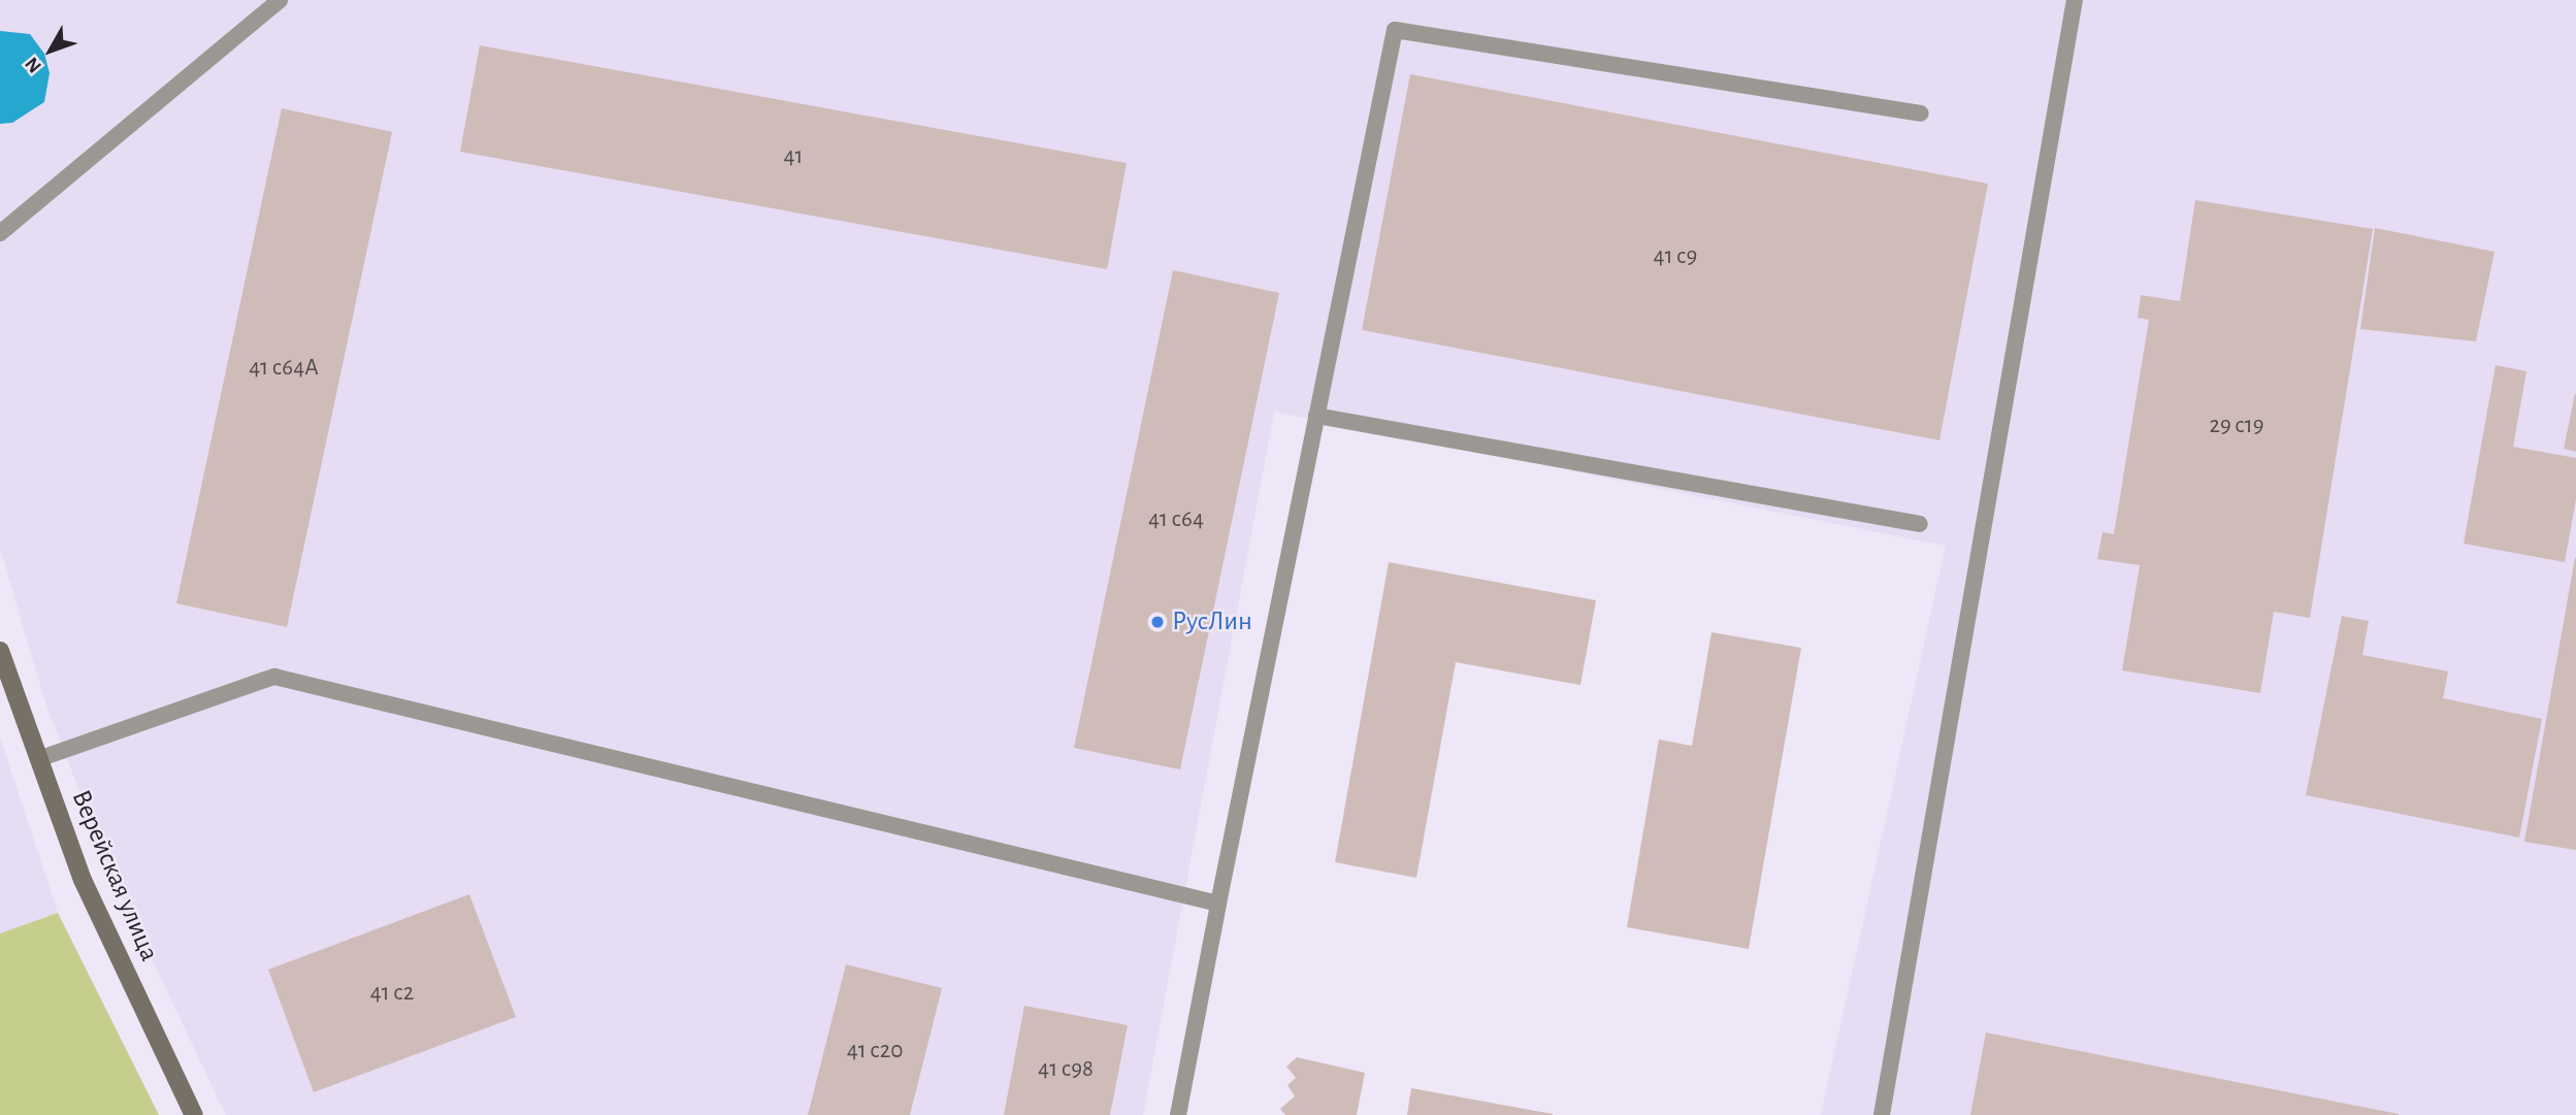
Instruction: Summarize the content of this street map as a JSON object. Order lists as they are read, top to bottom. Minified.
{"streets":{"street":["Верейская улица"]},"places":["РусЛин"],"house_numbers":["41","41 с9","41 с64А","29 с19","41 с64","41 с2","41 с20","41 с98"],"north":"bottom left"}
